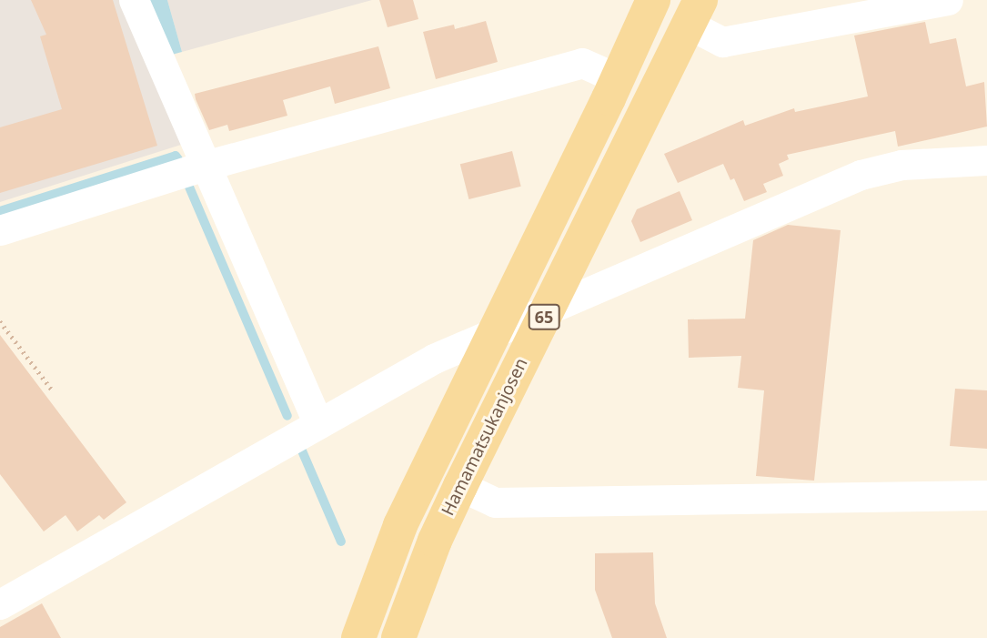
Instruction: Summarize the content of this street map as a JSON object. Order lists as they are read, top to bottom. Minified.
{"streets":{"main road":["65","Hamamatsukanjosen"]}}
